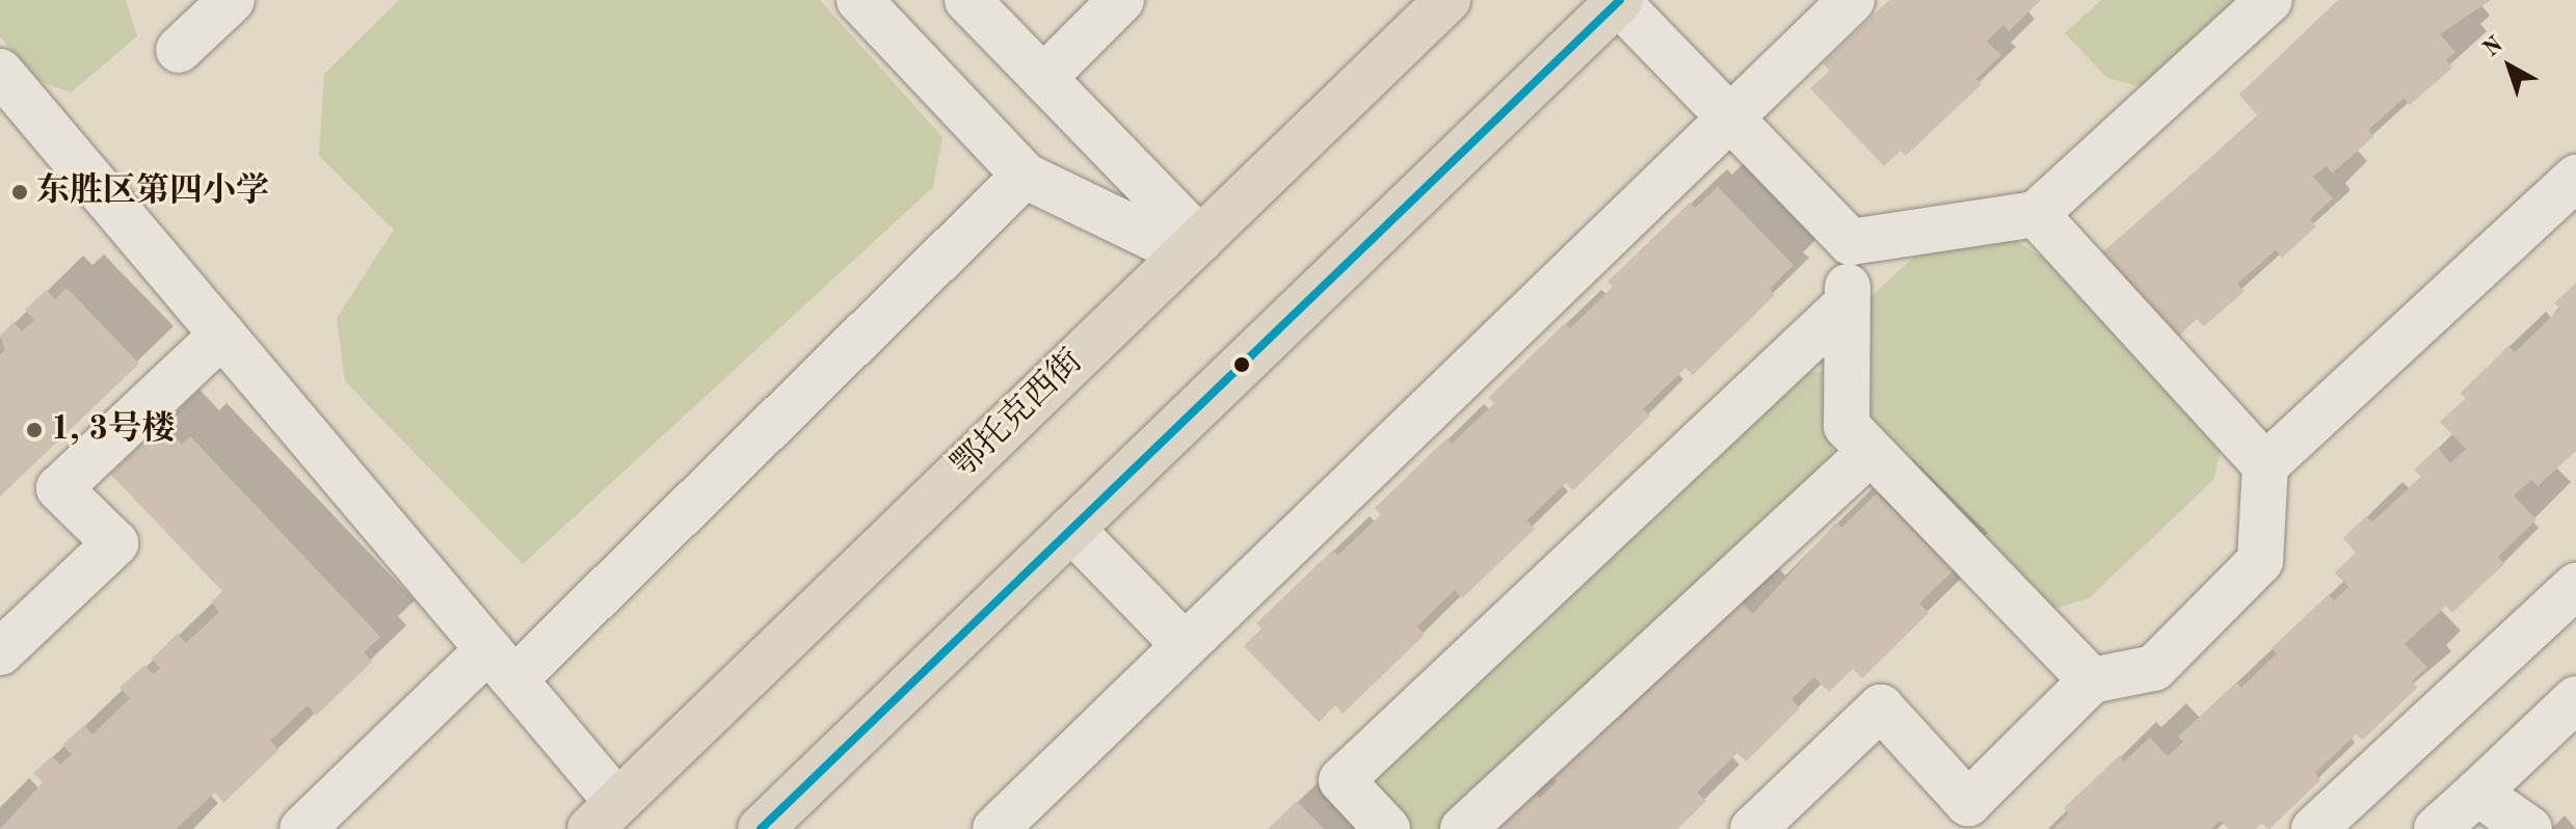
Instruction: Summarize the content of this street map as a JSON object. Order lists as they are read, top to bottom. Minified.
{"streets":{"main road":["鄂托克西街"]},"places":["东胜区第四小学","1, 3号楼"],"north":"top left"}
